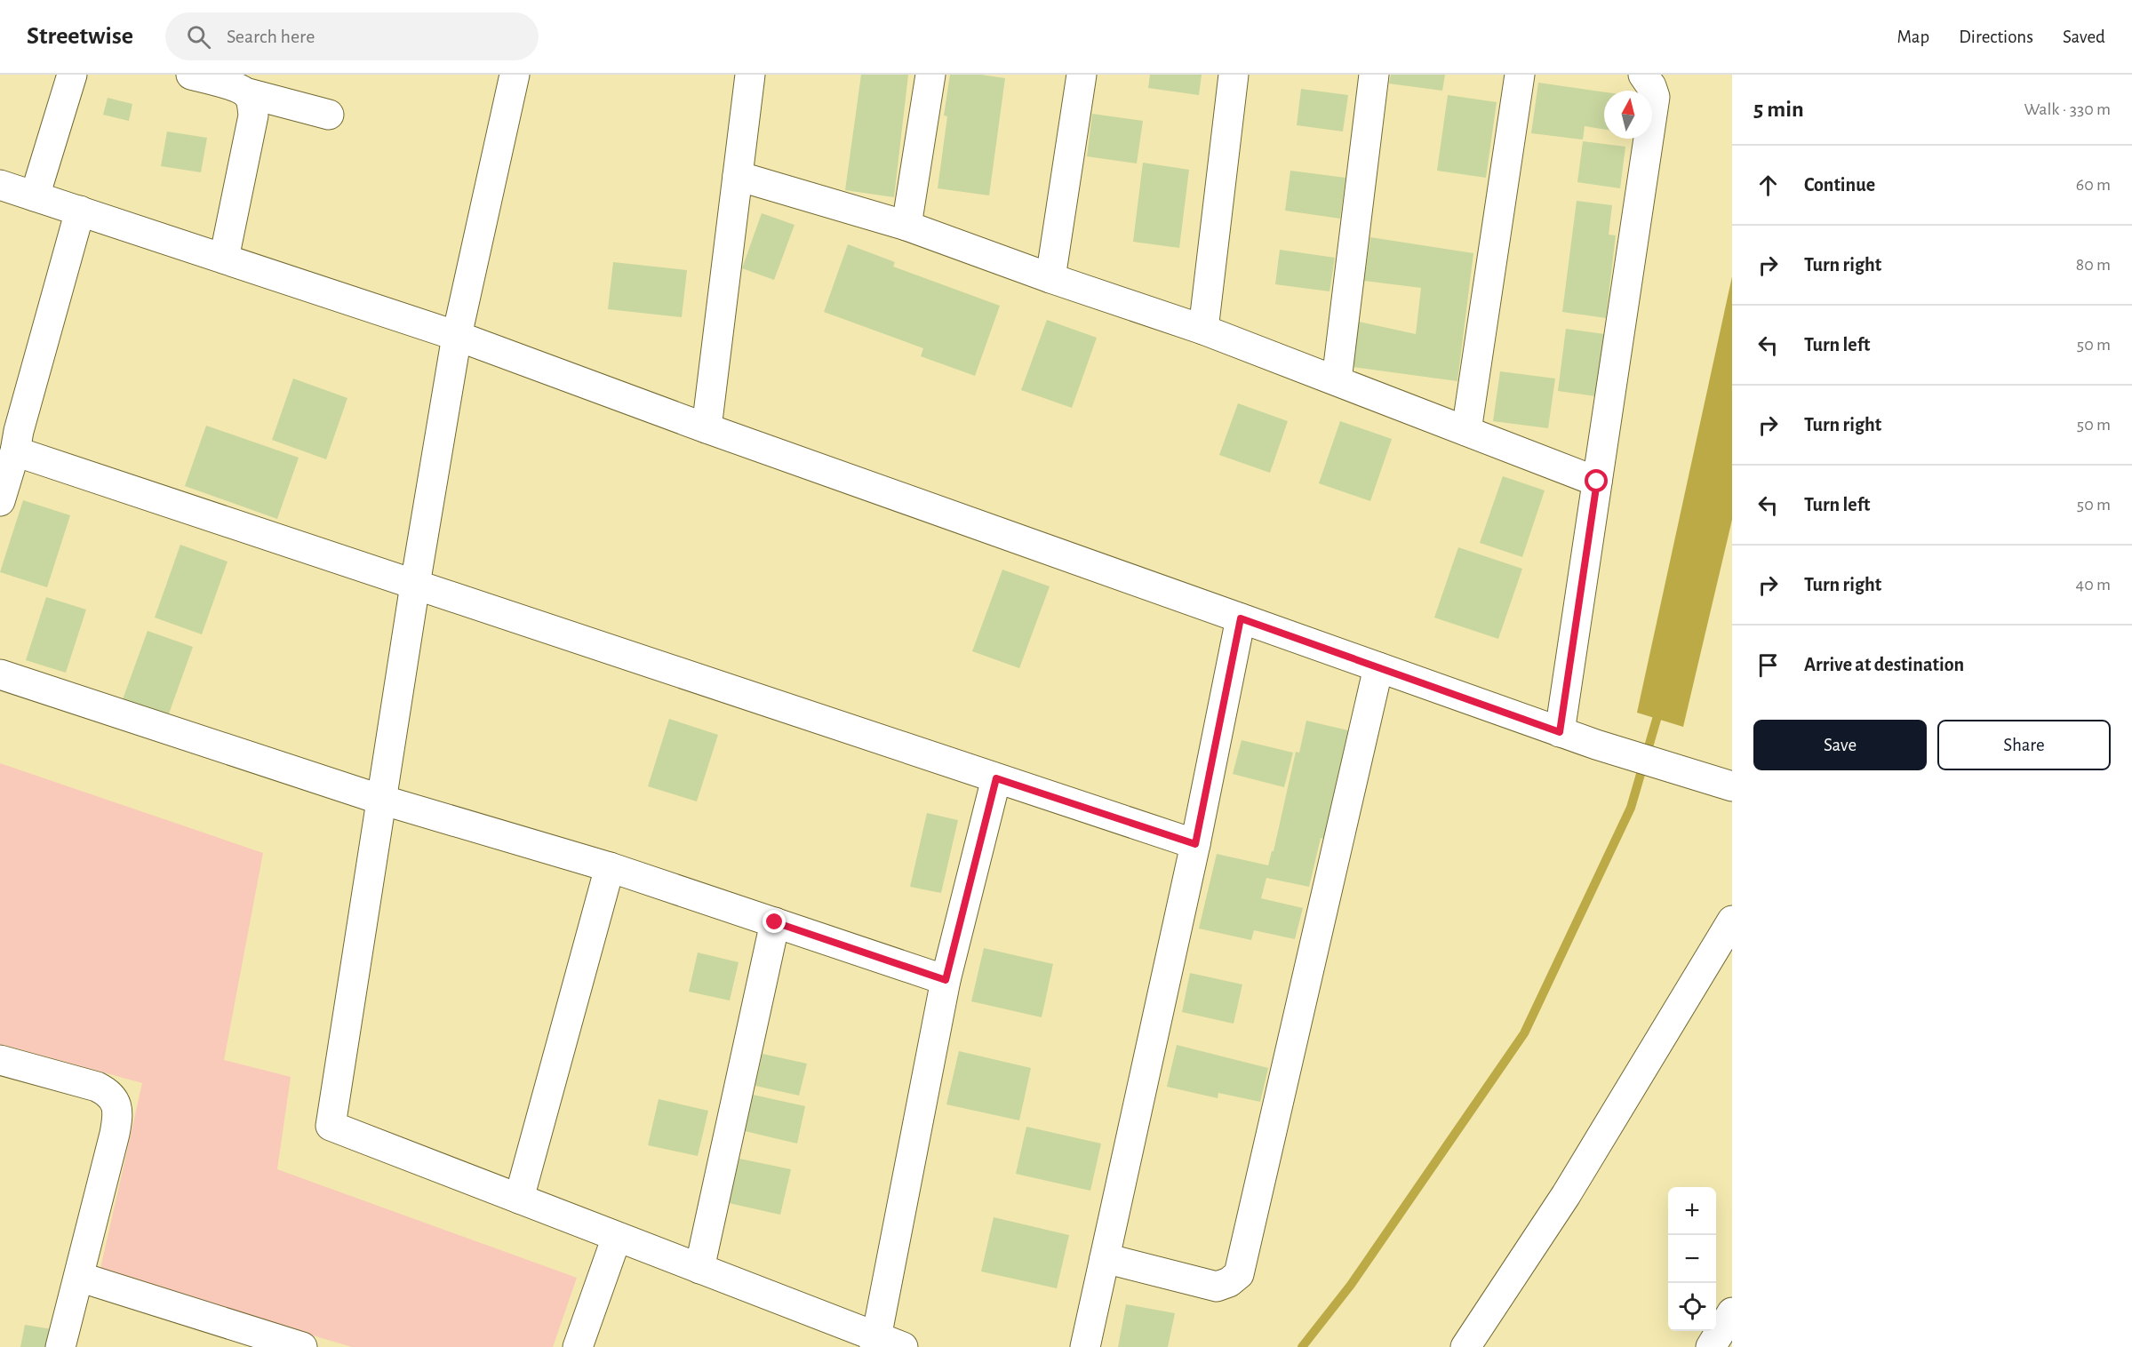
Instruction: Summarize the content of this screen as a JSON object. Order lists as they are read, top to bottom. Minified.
{"north":"top","page":{"header":"Streetwise","search":"Search here","nav":["Map","Directions","Saved"],"heading":["5 min","Walk · 330 m"],"list":[["Continue","60 m"],["Turn right","80 m"],["Turn left","50 m"],["Turn right","50 m"],["Turn left","50 m"],["Turn right","40 m"],"Arrive at destination"],"buttons":["Save","Share"],"map_buttons":["+","−"]}}
